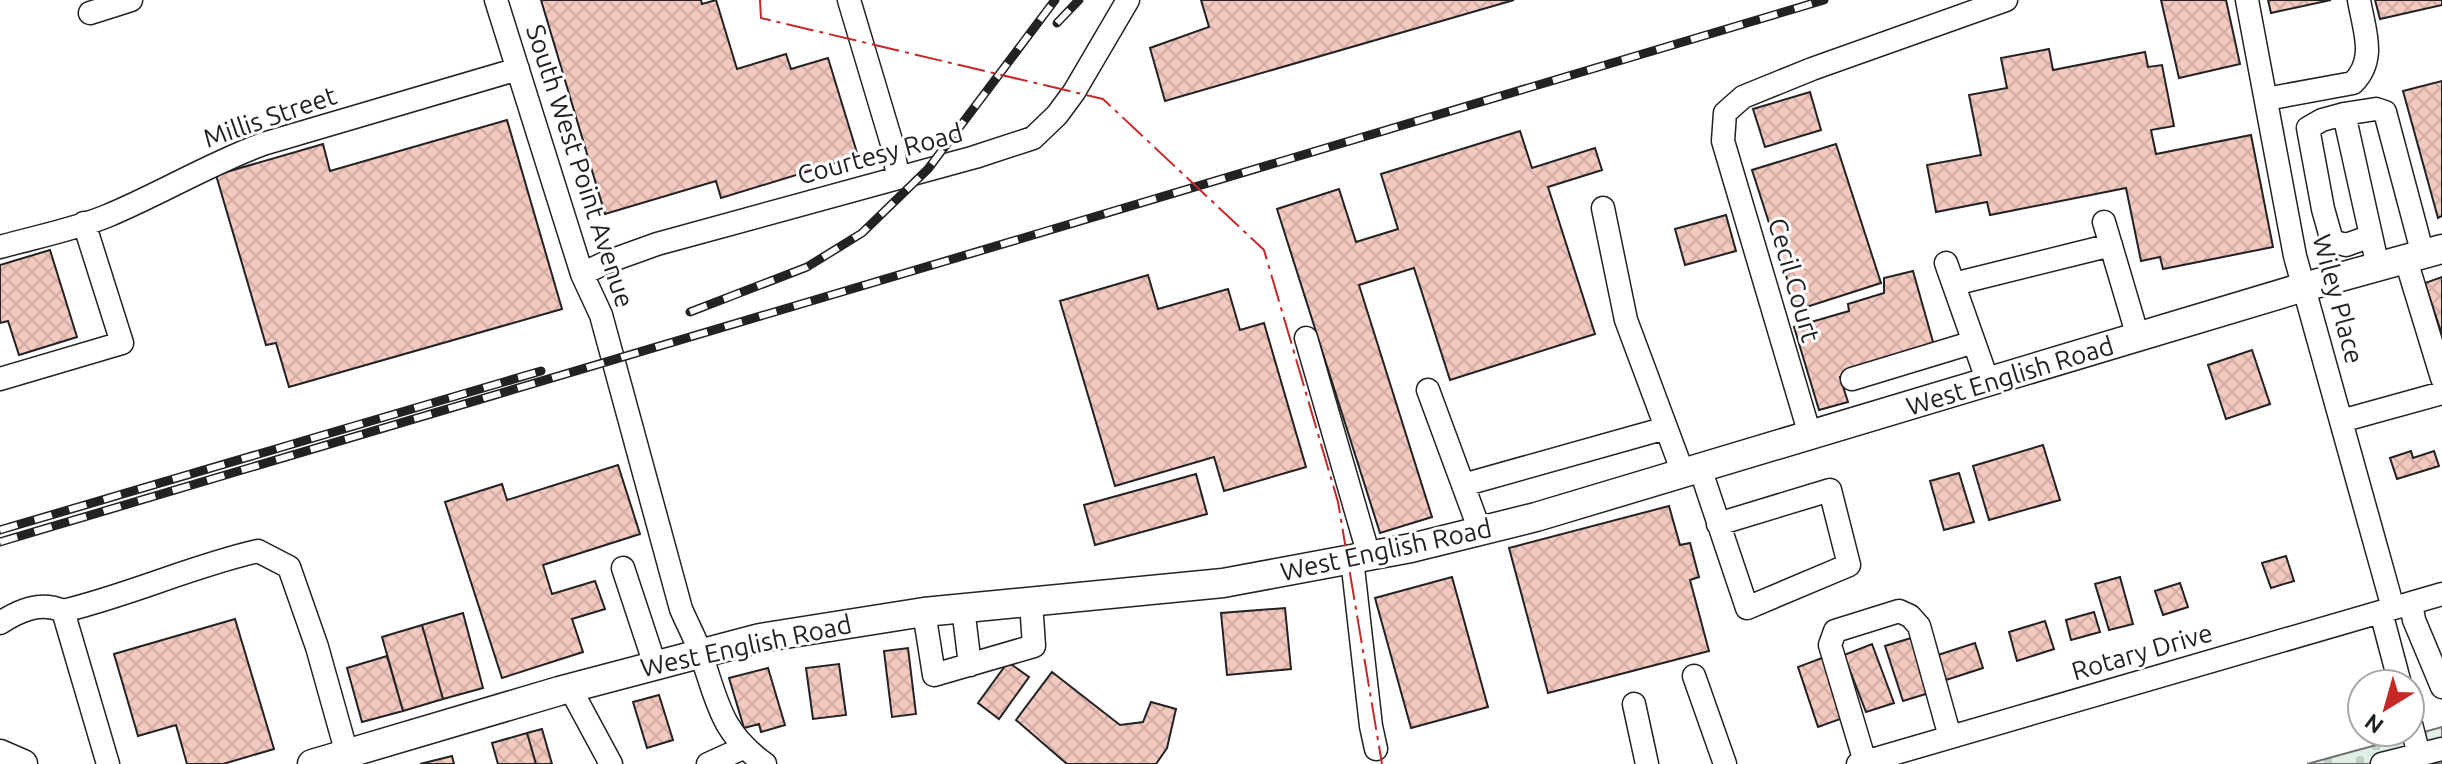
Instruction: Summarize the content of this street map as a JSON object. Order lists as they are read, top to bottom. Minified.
{"streets":{"main road":["West English Road"],"street":["Millis Street","Courtesy Road","South West Point Avenue","Cecil Court","Wiley Place","Rotary Drive"]},"crossings":[["Millis Street","South West Point Avenue"],["Courtesy Road","South West Point Avenue"],["South West Point Avenue","West English Road"],["Cecil Court","West English Road"],["Wiley Place","West English Road"],["Wiley Place","Rotary Drive"]],"north":"bottom left"}
